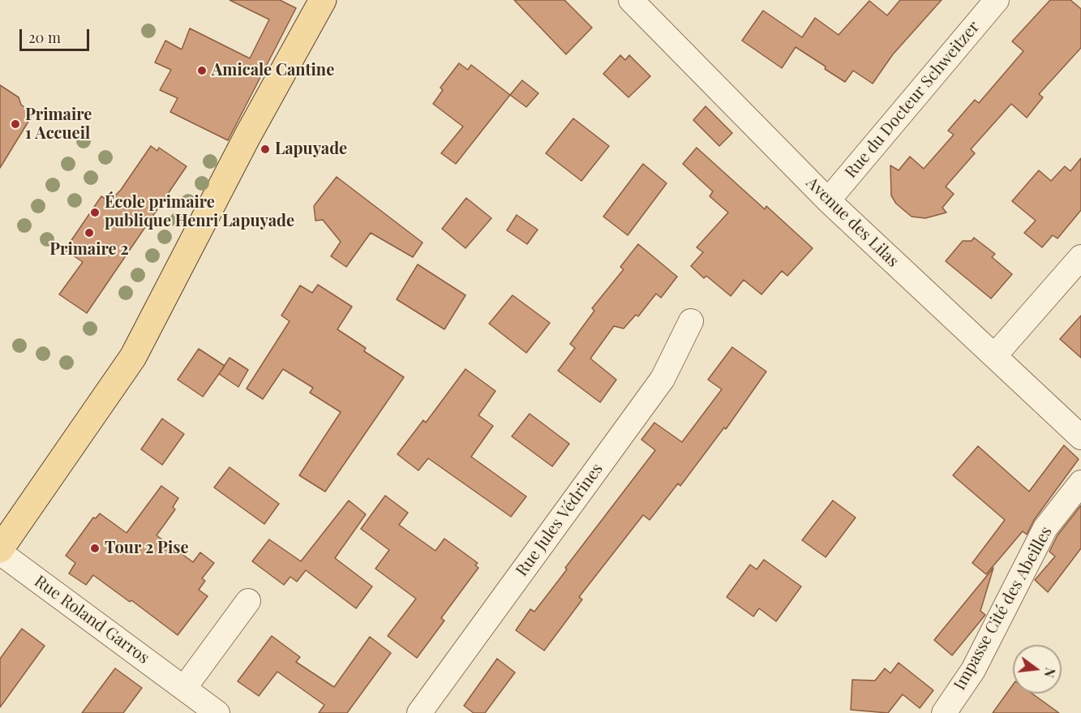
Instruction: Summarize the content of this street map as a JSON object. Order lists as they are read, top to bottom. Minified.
{"streets":{"street":["Rue du Docteur Schweitzer","Avenue des Lilas","Rue Jules Védrines","Impasse Cité des Abeilles","Rue Roland Garros"]},"crossings":[["Rue du Docteur Schweitzer","Avenue des Lilas"]],"places":["Amicale Cantine","Primaire 1 Accueil","Lapuyade","École primaire publique Henri Lapuyade","Primaire 2","Tour 2 Pise"],"scale_bar":"20 m","north":"right"}
